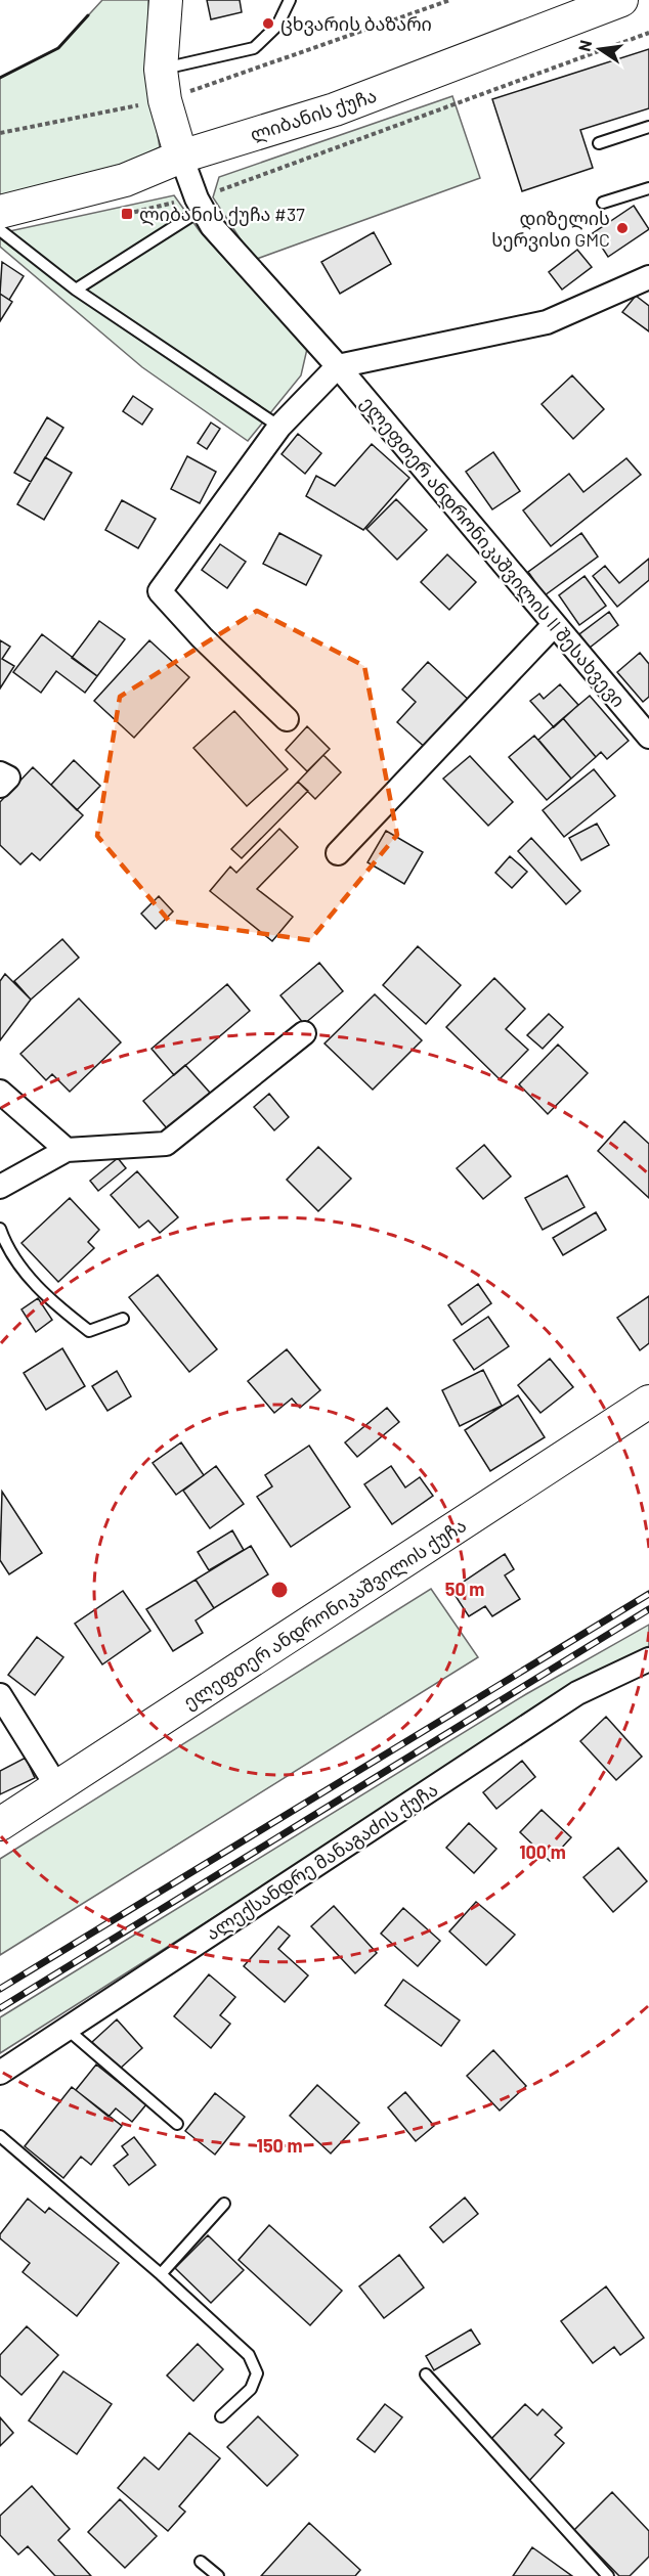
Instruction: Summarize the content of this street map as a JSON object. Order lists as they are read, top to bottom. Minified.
{"streets":{"street":["ლიბანის ქუჩა","ელეფთერ ანდრონიკაშვილის II შესახვევი","ელეფთერ ანდრონიკაშვილის ქუჩა","ალექსანდრე მანაგაძის ქუჩა"]},"crossings":[["ლიბანის ქუჩა","ელეფთერ ანდრონიკაშვილის II შესახვევი"]],"places":{"other":["ცხვარის ბაზარი","დიზელის სერვისი GMC"],"transit":["ლიბანის ქუჩა #37"]},"north":"left","rings":["50 m","100 m","150 m"]}
